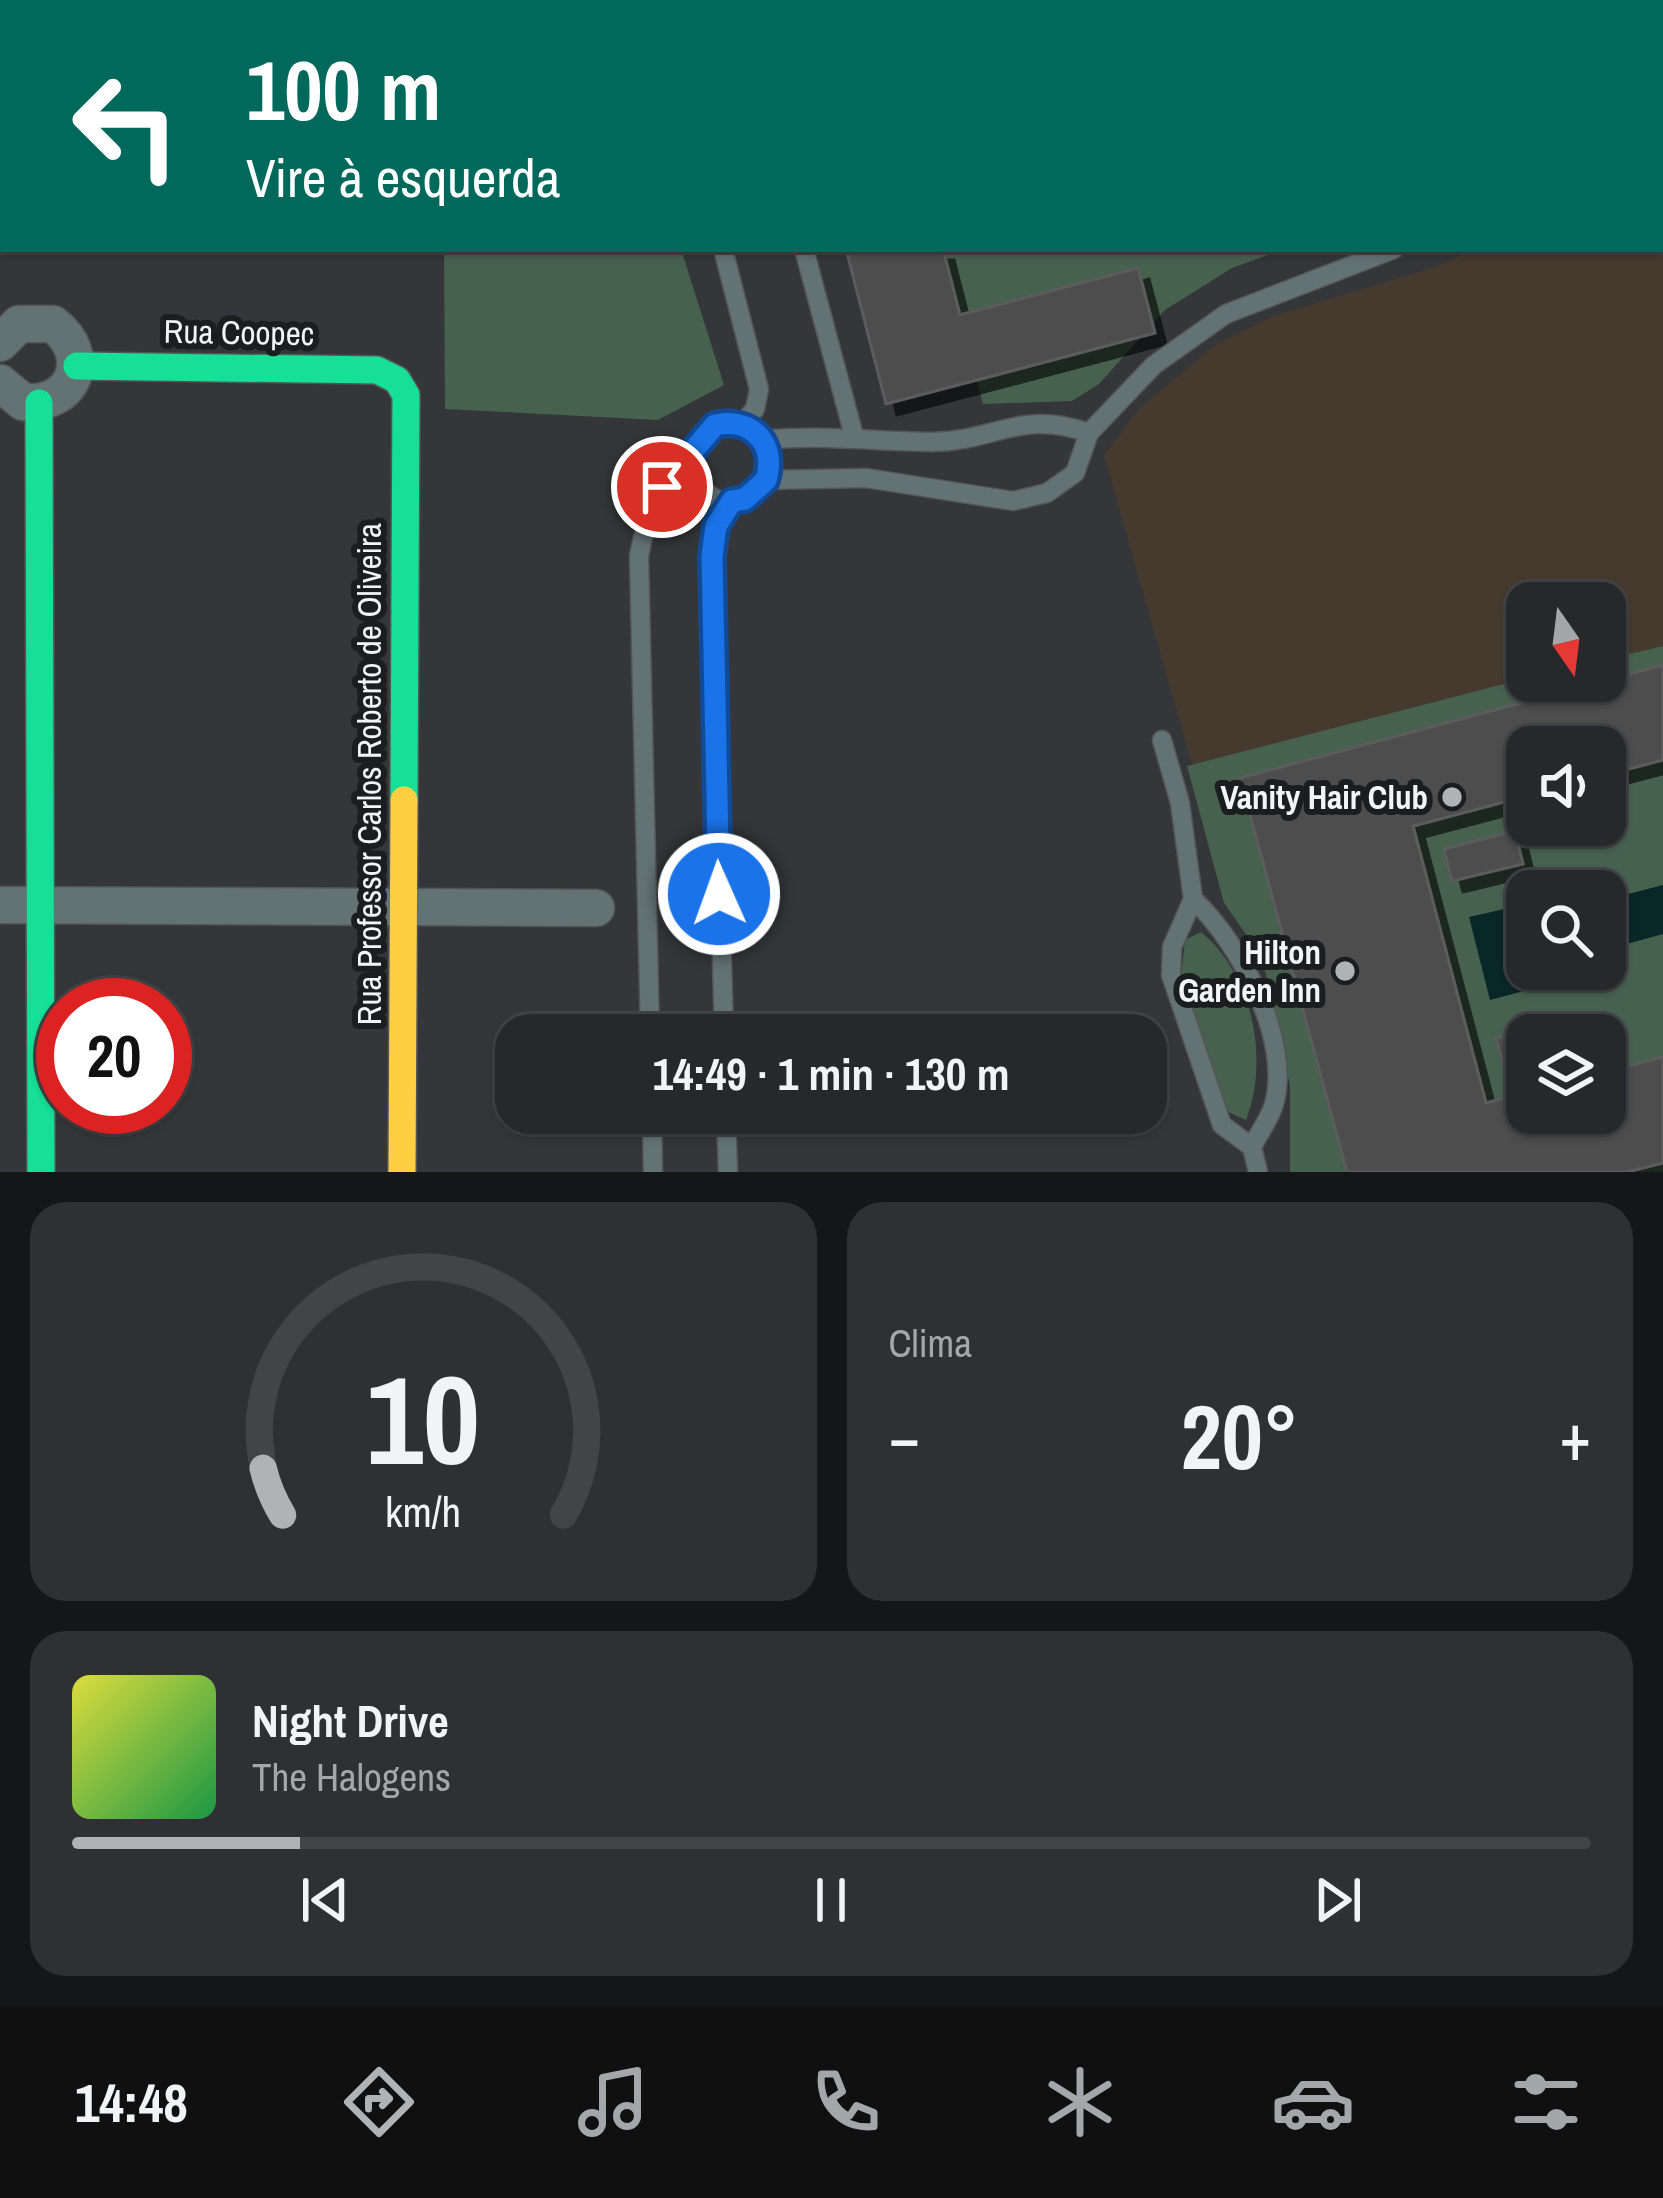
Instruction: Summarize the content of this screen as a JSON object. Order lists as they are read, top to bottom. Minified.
{"streets":{"street":["Rua Coopec","Rua Professor Carlos Roberto de Oliveira"]},"crossings":[["Rua Coopec","Rua Professor Carlos Roberto de Oliveira"]],"places":["Vanity Hair Club","Hilton Garden Inn"],"north":"bottom","page":{"turn":["100 m","Vire à esquerda"],"limit":"20","trip":"14:49 · 1 min · 130 m","tile":"Clima","heat":["−","20°","+"],"song":["Night Drive","The Halogens"],"tabs":"14:48","gauge":["10","km/h"]}}
